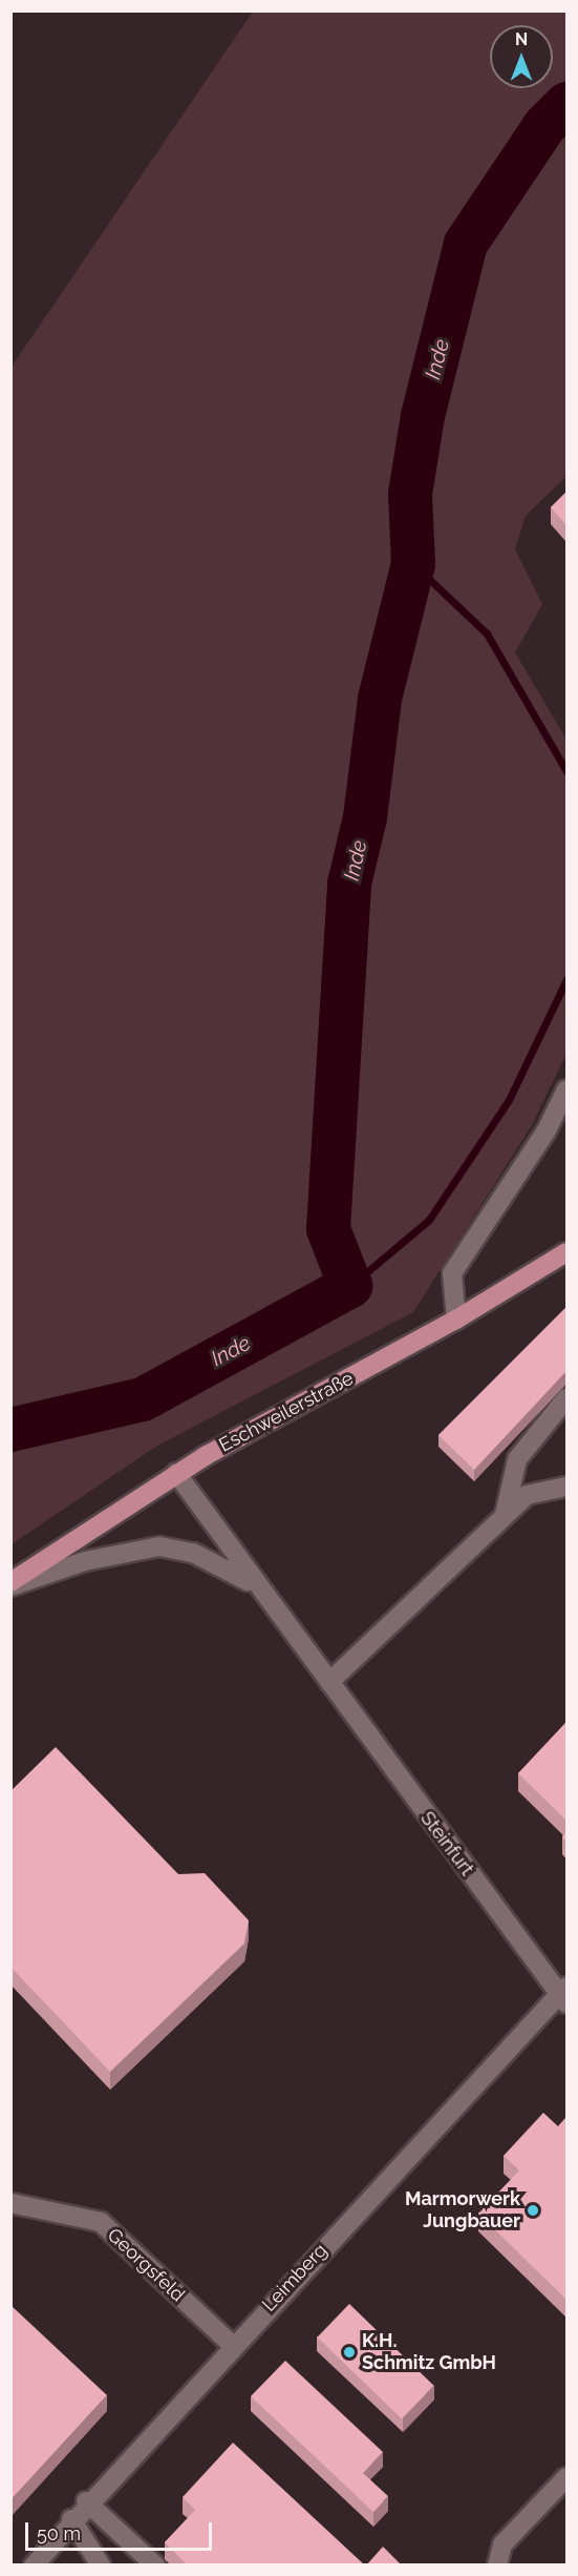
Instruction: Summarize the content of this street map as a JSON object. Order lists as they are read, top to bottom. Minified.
{"streets":{"main road":["Eschweilerstraße"],"street":["Steinfurt","Georgsfeld","Leimberg"]},"crossings":[["Eschweilerstraße","Steinfurt"],["Steinfurt","Leimberg"],["Georgsfeld","Leimberg"]],"water":["Inde"],"places":["Marmorwerk Jungbauer","K.H. Schmitz GmbH"],"scale_bar":"50 m","north":"top"}
